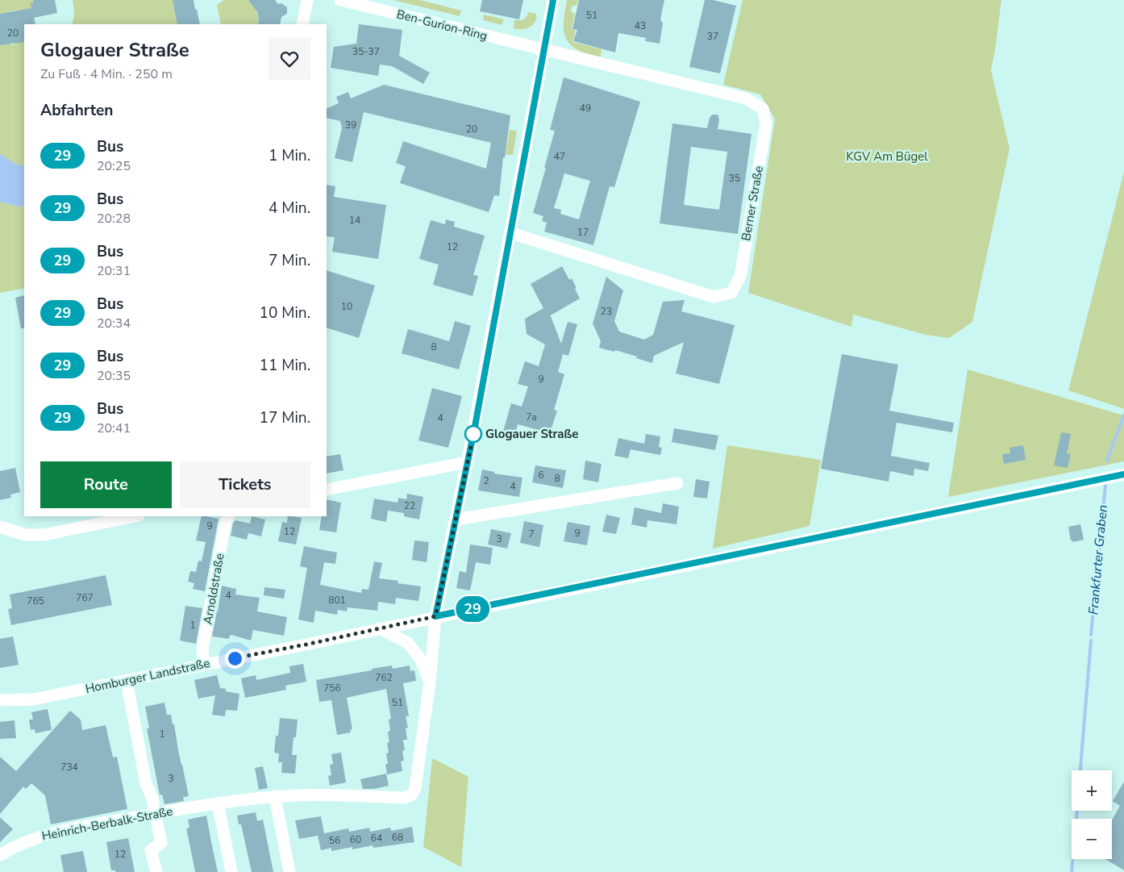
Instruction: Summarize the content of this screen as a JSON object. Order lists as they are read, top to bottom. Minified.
{"streets":{"street":["Ben-Gurion-Ring","Berner Straße","Arnoldstraße","Homburger Landstraße","Heinrich-Berbalk-Straße"]},"crossings":[["Ben-Gurion-Ring","Berner Straße"],["Arnoldstraße","Homburger Landstraße"],["Homburger Landstraße","Heinrich-Berbalk-Straße"]],"water":["Frankfurter Graben"],"parks":["KGV Am Bügel"],"places":["Glogauer Straße"],"lines":["bus line 29"],"house_numbers":["51","43","20","37","35-37","49","39","20","47","35","14","17","12","10","23","8","9","7a","4","6","8","2","4","22","9","12","9","7","3","4","767","801","765","1","762","756","51","1","734","3","68","64","60","56","12"],"page":{"on_map":"29","heading":[["Glogauer Straße","Zu Fuß · 4 Min. · 250 m"],"Abfahrten"],"list":[{"mark":"29","name":"Bus","note":"20:25","value":"1 Min."},{"mark":"29","name":"Bus","note":"20:28","value":"4 Min."},{"mark":"29","name":"Bus","note":"20:31","value":"7 Min."},{"mark":"29","name":"Bus","note":"20:34","value":"10 Min."},{"mark":"29","name":"Bus","note":"20:35","value":"11 Min."},{"mark":"29","name":"Bus","note":"20:41","value":"17 Min."}],"buttons":["Route","Tickets"],"map_buttons":["+","−"]}}
